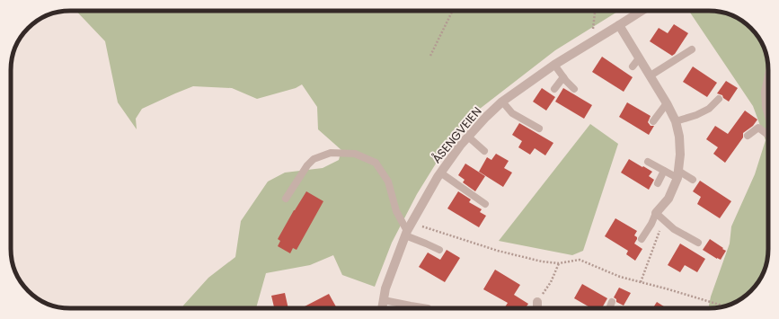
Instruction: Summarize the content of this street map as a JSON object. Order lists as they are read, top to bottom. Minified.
{"streets":{"street":["ÅSENGVEIEN"]}}
